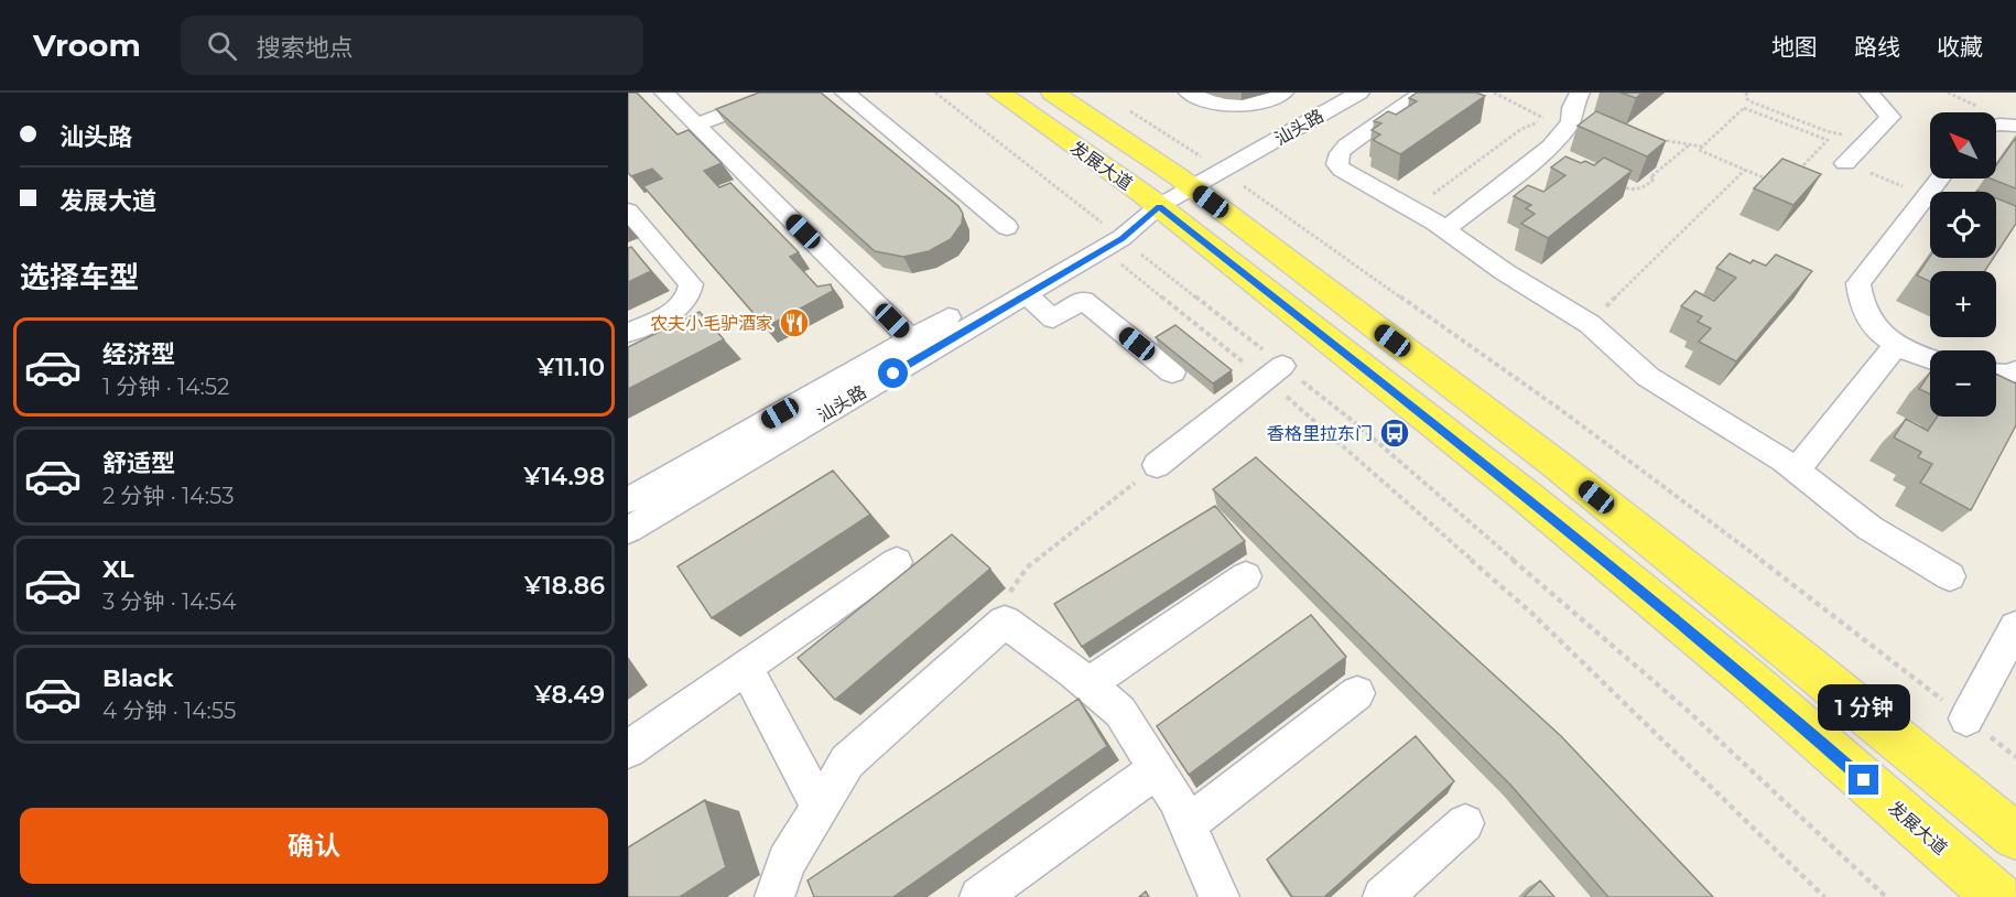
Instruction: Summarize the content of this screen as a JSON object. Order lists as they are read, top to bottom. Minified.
{"streets":{"main road":["发展大道"],"street":["汕头路"]},"crossings":[["汕头路","发展大道"]],"places":{"restaurant":["农夫小毛驴酒家"],"bus stop":["香格里拉东门"]},"north":"top left","page":{"header":"Vroom","search":"搜索地点","nav":["地图","路线","收藏"],"banner":["汕头路","发展大道"],"map_buttons":["+","−"],"heading":"选择车型","list":[{"name":"经济型","note":"1 分钟 · 14:52","value":"¥11.10"},{"name":"舒适型","note":"2 分钟 · 14:53","value":"¥14.98"},{"name":"XL","note":"3 分钟 · 14:54","value":"¥18.86"},{"name":"Black","note":"4 分钟 · 14:55","value":"¥8.49"}],"bubble":"1 分钟","buttons":"确认"}}
